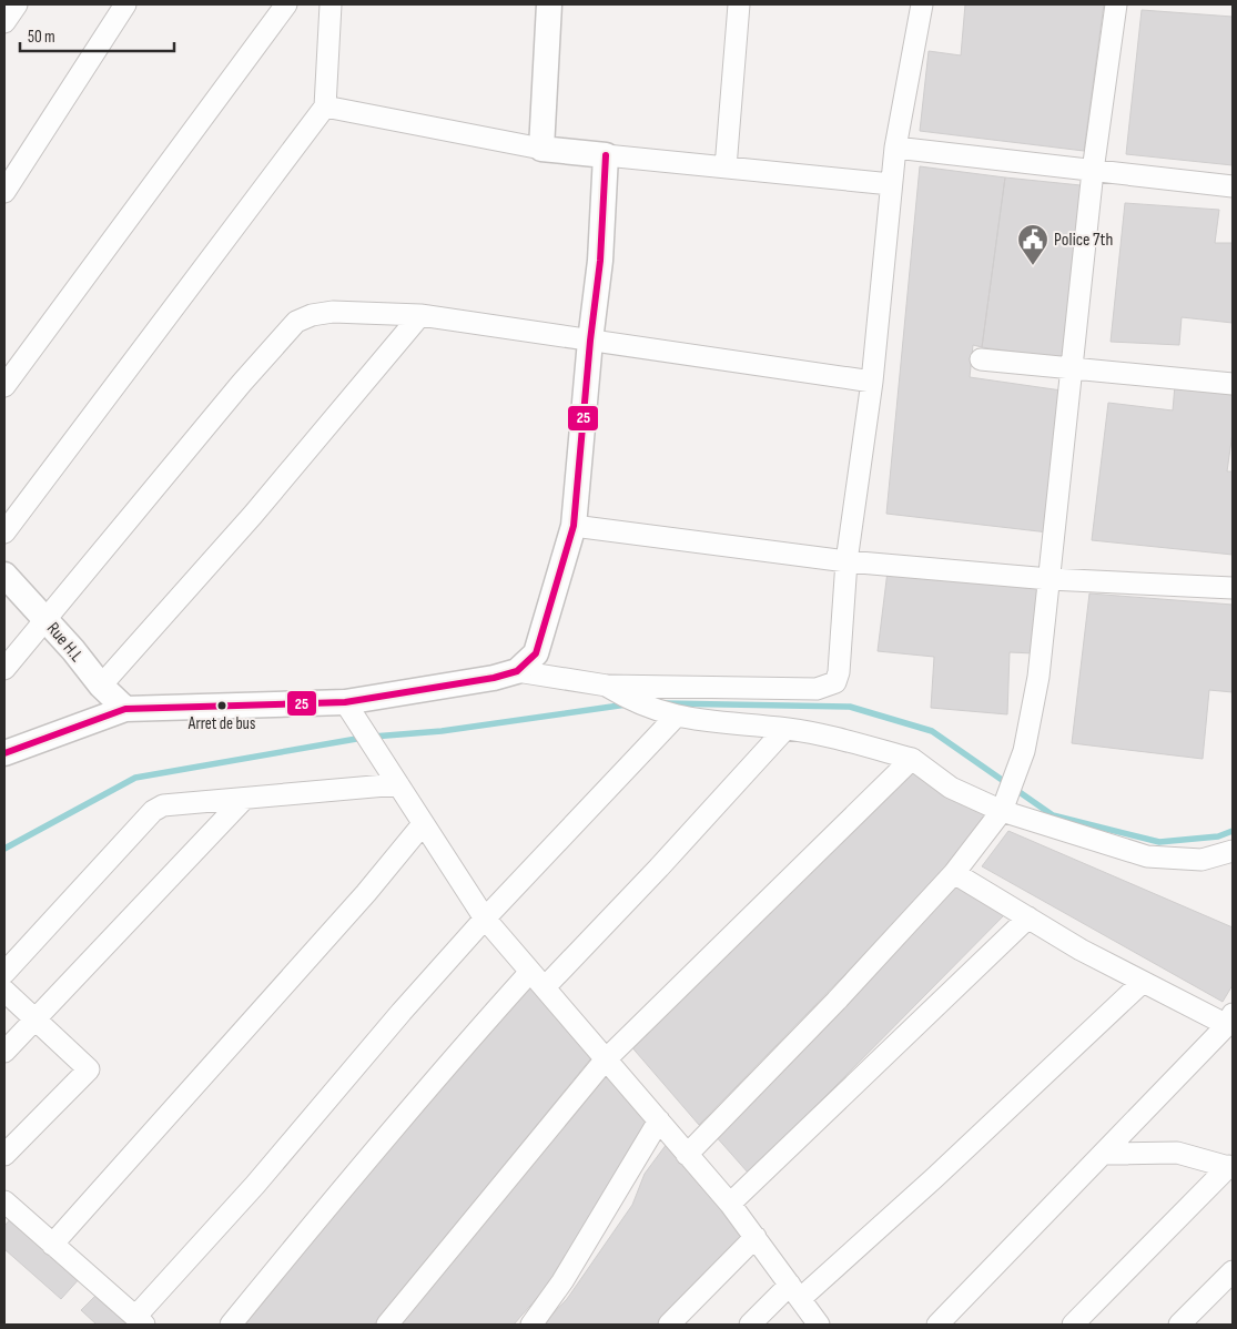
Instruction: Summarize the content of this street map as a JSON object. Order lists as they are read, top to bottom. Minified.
{"streets":{"street":["Rue H.L"]},"places":{"public building":["Police 7th"],"other":["Arret de bus"]},"lines":["transit line 25"],"scale_bar":"50 m"}
